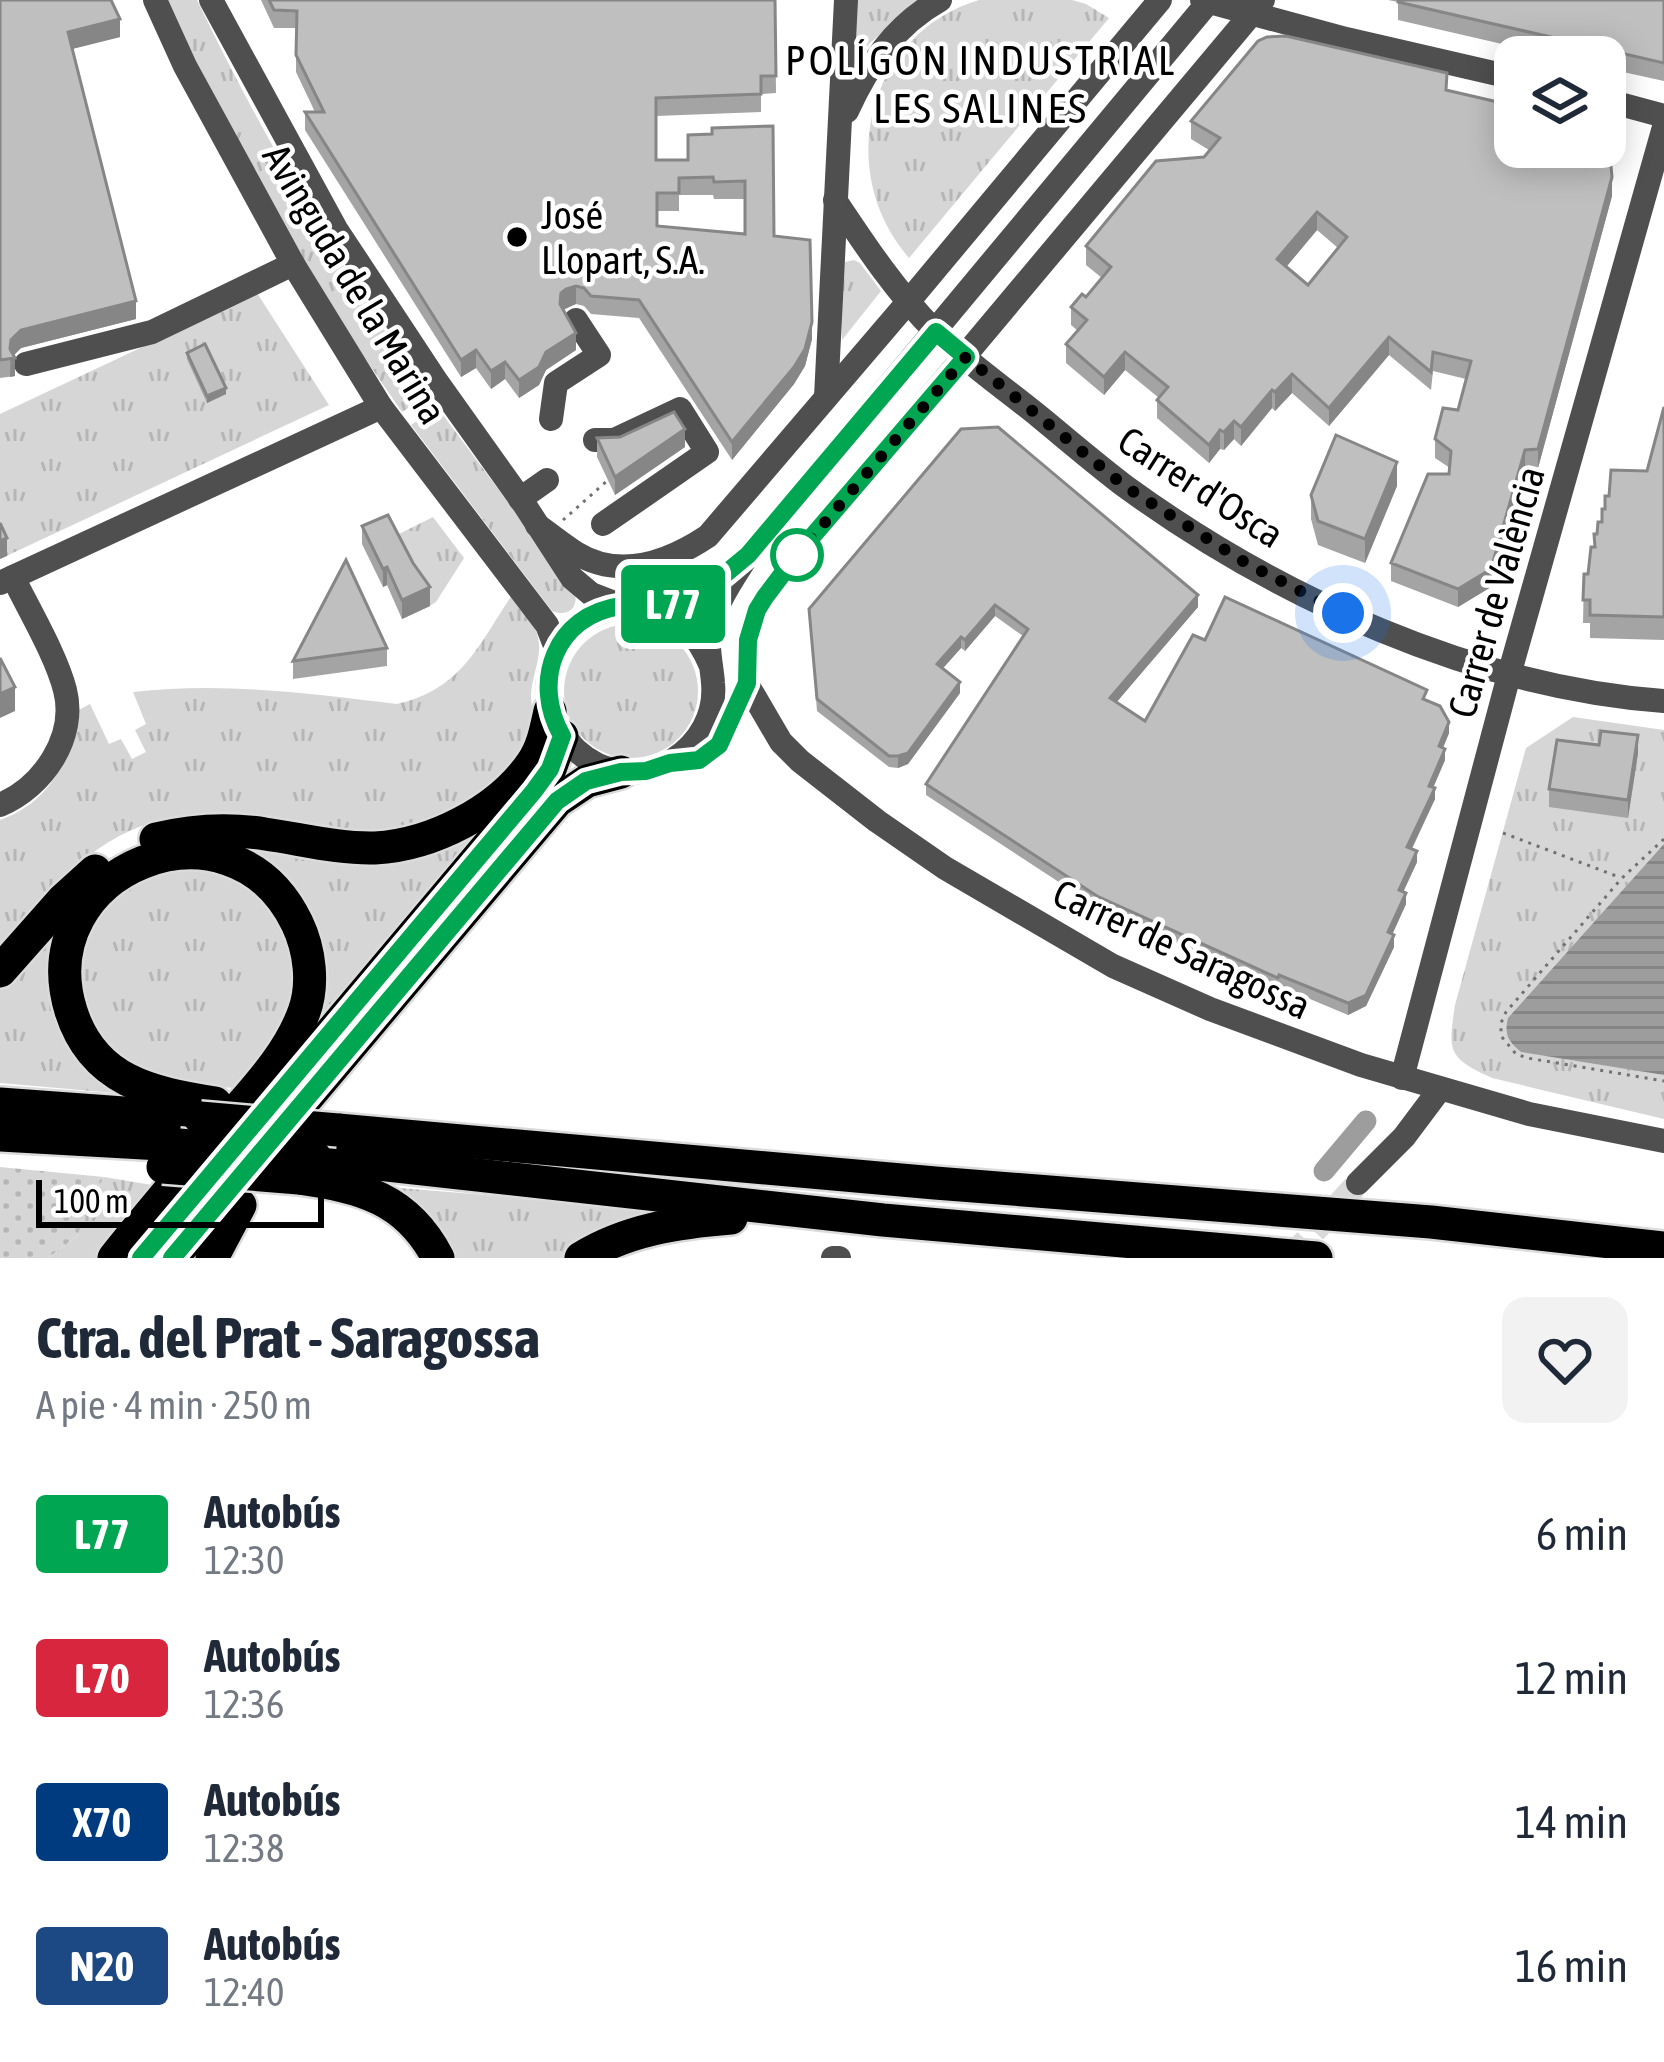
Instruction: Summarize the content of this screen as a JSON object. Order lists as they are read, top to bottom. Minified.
{"streets":{"street":["Avinguda de la Marina","Carrer d'Osca","Carrer de València","Carrer de Saragossa"]},"crossings":[["Avinguda de la Marina","Carrer d'Osca"],["Carrer d'Osca","Carrer de València"],["Carrer de València","Carrer de Saragossa"]],"districts":["POLÍGON INDUSTRIAL LES SALINES"],"places":["José Llopart, S.A."],"lines":["bus line L77"],"scale_bar":"100 m","page":{"on_map":"L77","scale":"100 m","heading":["Ctra. del Prat - Saragossa","A pie · 4 min · 250 m"],"list":[{"mark":"L77","name":"Autobús","note":"12:30","value":"6 min"},{"mark":"L70","name":"Autobús","note":"12:36","value":"12 min"},{"mark":"X70","name":"Autobús","note":"12:38","value":"14 min"},{"mark":"N20","name":"Autobús","note":"12:40","value":"16 min"}]}}
